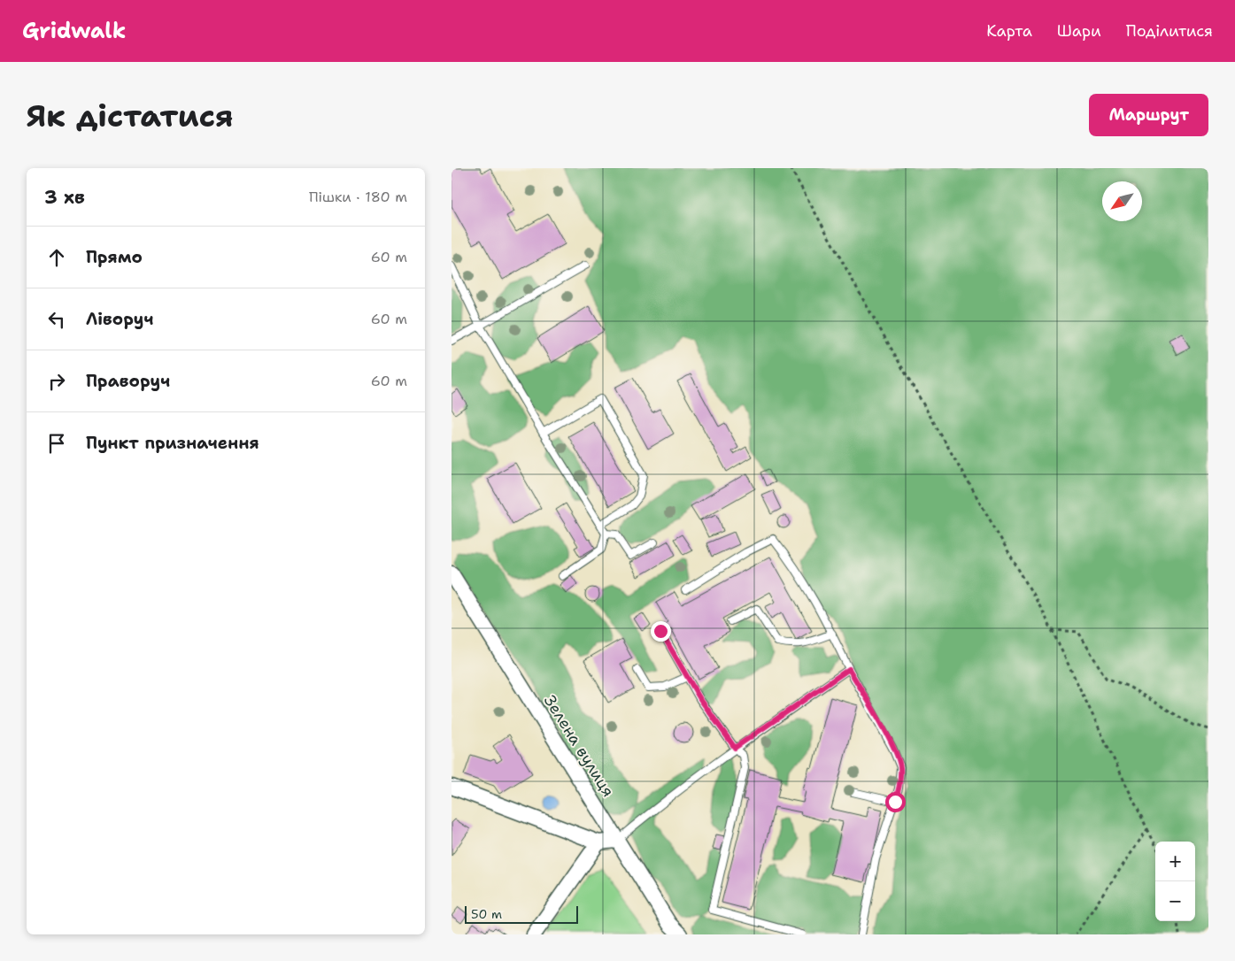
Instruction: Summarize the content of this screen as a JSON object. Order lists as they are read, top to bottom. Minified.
{"streets":{"street":["Зелена вулиця"]},"scale_bar":"50 m","north":"bottom left","page":{"header":"Gridwalk","nav":["Карта","Шари","Поділитися"],"buttons":"Маршрут","title":"Як дістатися","heading":["3 хв","Пішки · 180 m"],"list":[["Прямо","60 m"],["Ліворуч","60 m"],["Праворуч","60 m"],"Пункт призначення"],"map_buttons":["+","−"],"scale":"50 m"}}
